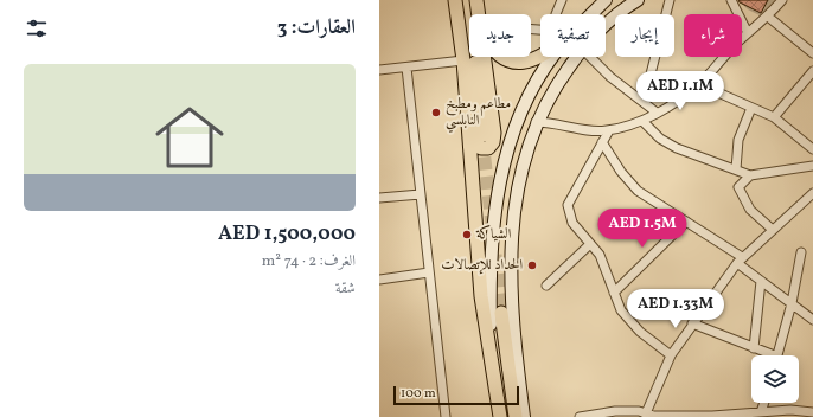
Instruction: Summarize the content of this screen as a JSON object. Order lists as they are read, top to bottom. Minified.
{"places":["مطاعم ومطبخ النابلسي","الشياكة","الحداد للإتصالات"],"scale_bar":"100 m","page":{"heading":"العقارات: 3","chip":["شراء","إيجار","تصفية","جديد"],"list":[{"name":"AED 1,500,000","note":"الغرف: 2 · 74 m² · شقة"}],"price":["AED 1.1M","AED 1.5M","AED 1.33M"],"scale":"100 m"}}
